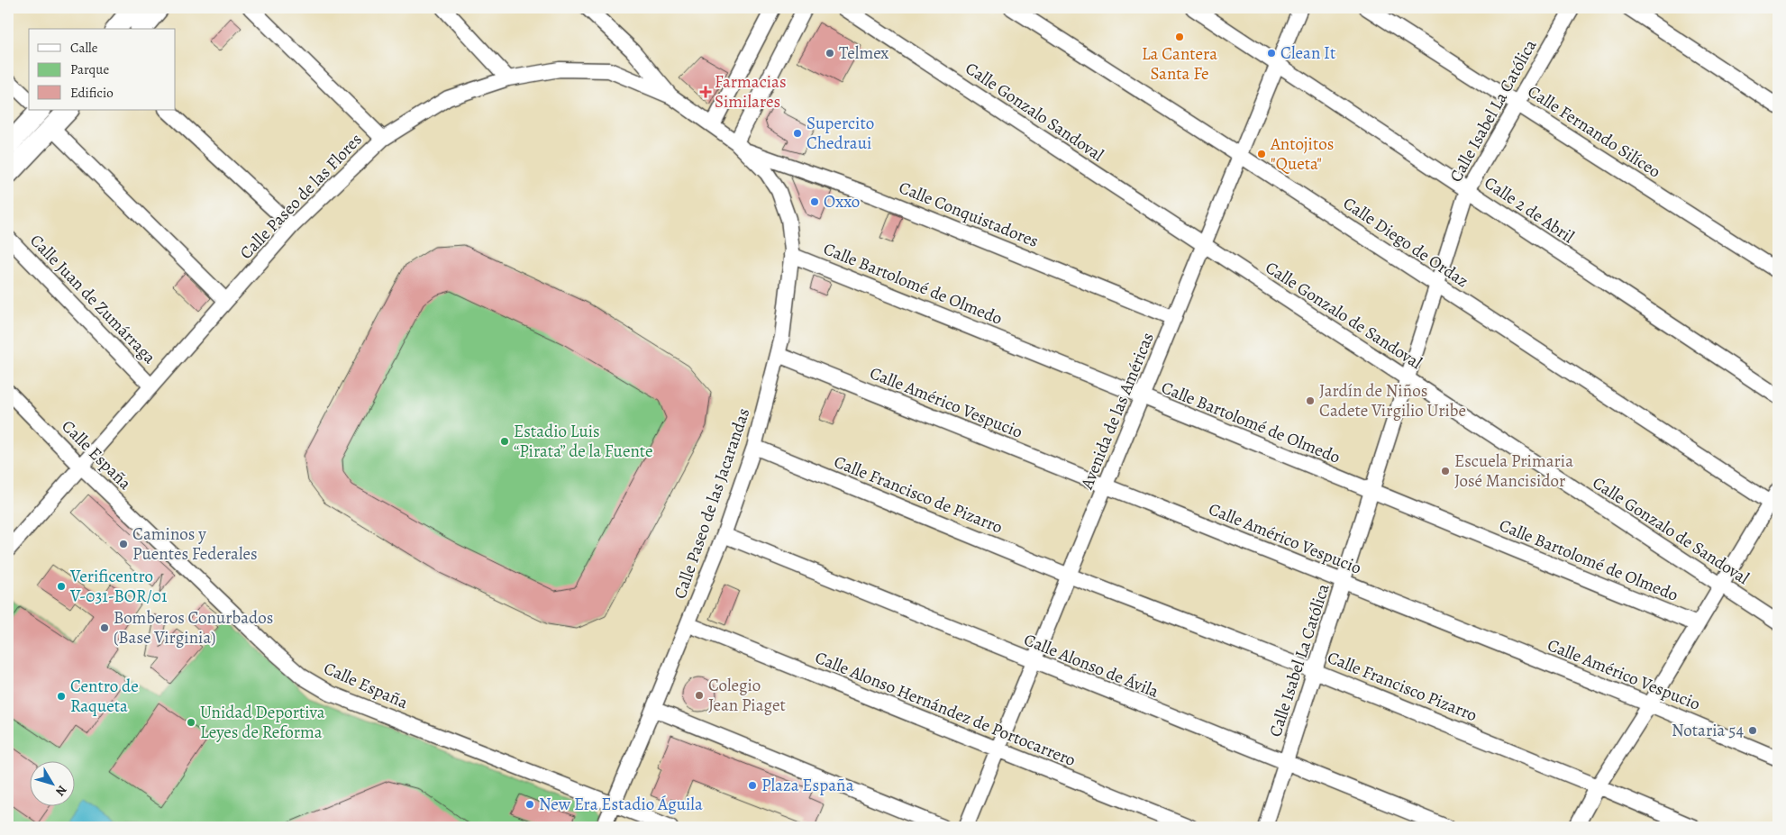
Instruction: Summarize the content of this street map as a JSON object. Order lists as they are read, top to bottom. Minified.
{"streets":{"street":["Calle Isabel La Católica","Calle Gonzalo Sandoval","Calle Fernando Silíceo","Calle Paseo de las Flores","Calle 2 de Abril","Calle Conquistadores","Calle Diego de Ordaz","Calle Bartolomé de Olmedo","Calle Juan de Zumárraga","Calle Gonzalo de Sandoval","Calle Américo Vespucio","Avenida de las Américas","Calle España","Calle Francisco de Pizarro","Calle Paseo de las Jacarandas","Calle Alonso de Ávila","Calle Francisco Pizarro","Calle Alonso Hernández de Portocarrero"]},"crossings":[["Calle Isabel La Católica","Calle Fernando Silíceo"],["Calle Isabel La Católica","Calle 2 de Abril"],["Calle Isabel La Católica","Calle Diego de Ordaz"],["Calle Isabel La Católica","Calle Bartolomé de Olmedo"],["Calle Isabel La Católica","Calle Gonzalo de Sandoval"],["Calle Isabel La Católica","Calle Américo Vespucio"],["Calle Isabel La Católica","Calle Alonso de Ávila"],["Calle Isabel La Católica","Calle Francisco Pizarro"],["Calle Gonzalo Sandoval","Calle Gonzalo de Sandoval"],["Calle Gonzalo Sandoval","Avenida de las Américas"],["Calle Paseo de las Flores","Calle Juan de Zumárraga"],["Calle Paseo de las Flores","Calle España"],["Calle Paseo de las Flores","Calle Paseo de las Jacarandas"],["Calle 2 de Abril","Avenida de las Américas"],["Calle Conquistadores","Avenida de las Américas"],["Calle Conquistadores","Calle Paseo de las Jacarandas"],["Calle Diego de Ordaz","Avenida de las Américas"],["Calle Bartolomé de Olmedo","Avenida de las Américas"],["Calle Bartolomé de Olmedo","Calle Paseo de las Jacarandas"],["Calle Gonzalo de Sandoval","Avenida de las Américas"],["Calle Américo Vespucio","Avenida de las Américas"],["Calle Américo Vespucio","Calle Paseo de las Jacarandas"],["Avenida de las Américas","Calle Francisco de Pizarro"],["Avenida de las Américas","Calle Alonso de Ávila"],["Avenida de las Américas","Calle Francisco Pizarro"],["Avenida de las Américas","Calle Alonso Hernández de Portocarrero"],["Calle España","Calle Paseo de las Jacarandas"],["Calle Francisco de Pizarro","Calle Paseo de las Jacarandas"],["Calle Francisco de Pizarro","Calle Francisco Pizarro"],["Calle Paseo de las Jacarandas","Calle Alonso de Ávila"],["Calle Paseo de las Jacarandas","Calle Alonso Hernández de Portocarrero"]],"places":{"other":["La Cantera Santa Fe","Telmex","Clean It","Supercito Chedraui","Antojitos \"Queta\"","Oxxo","Jardín de Niños Cadete Virgilio Uribe","Estadio Luis “Pirata” de la Fuente","Escuela Primaria José Mancisidor","Caminos y Puentes Federales","Verificentro V-031-BOR/01","Bomberos Conurbados (Base Virginia)","Colegio Jean Piaget","Centro de Raqueta","Unidad Deportiva Leyes de Reforma","Notaria 54","Plaza España","New Era Estadio Águila"],"health":["Farmacias Similares"]},"legend":["Calle","Parque","Edificio"],"north":"bottom right"}
